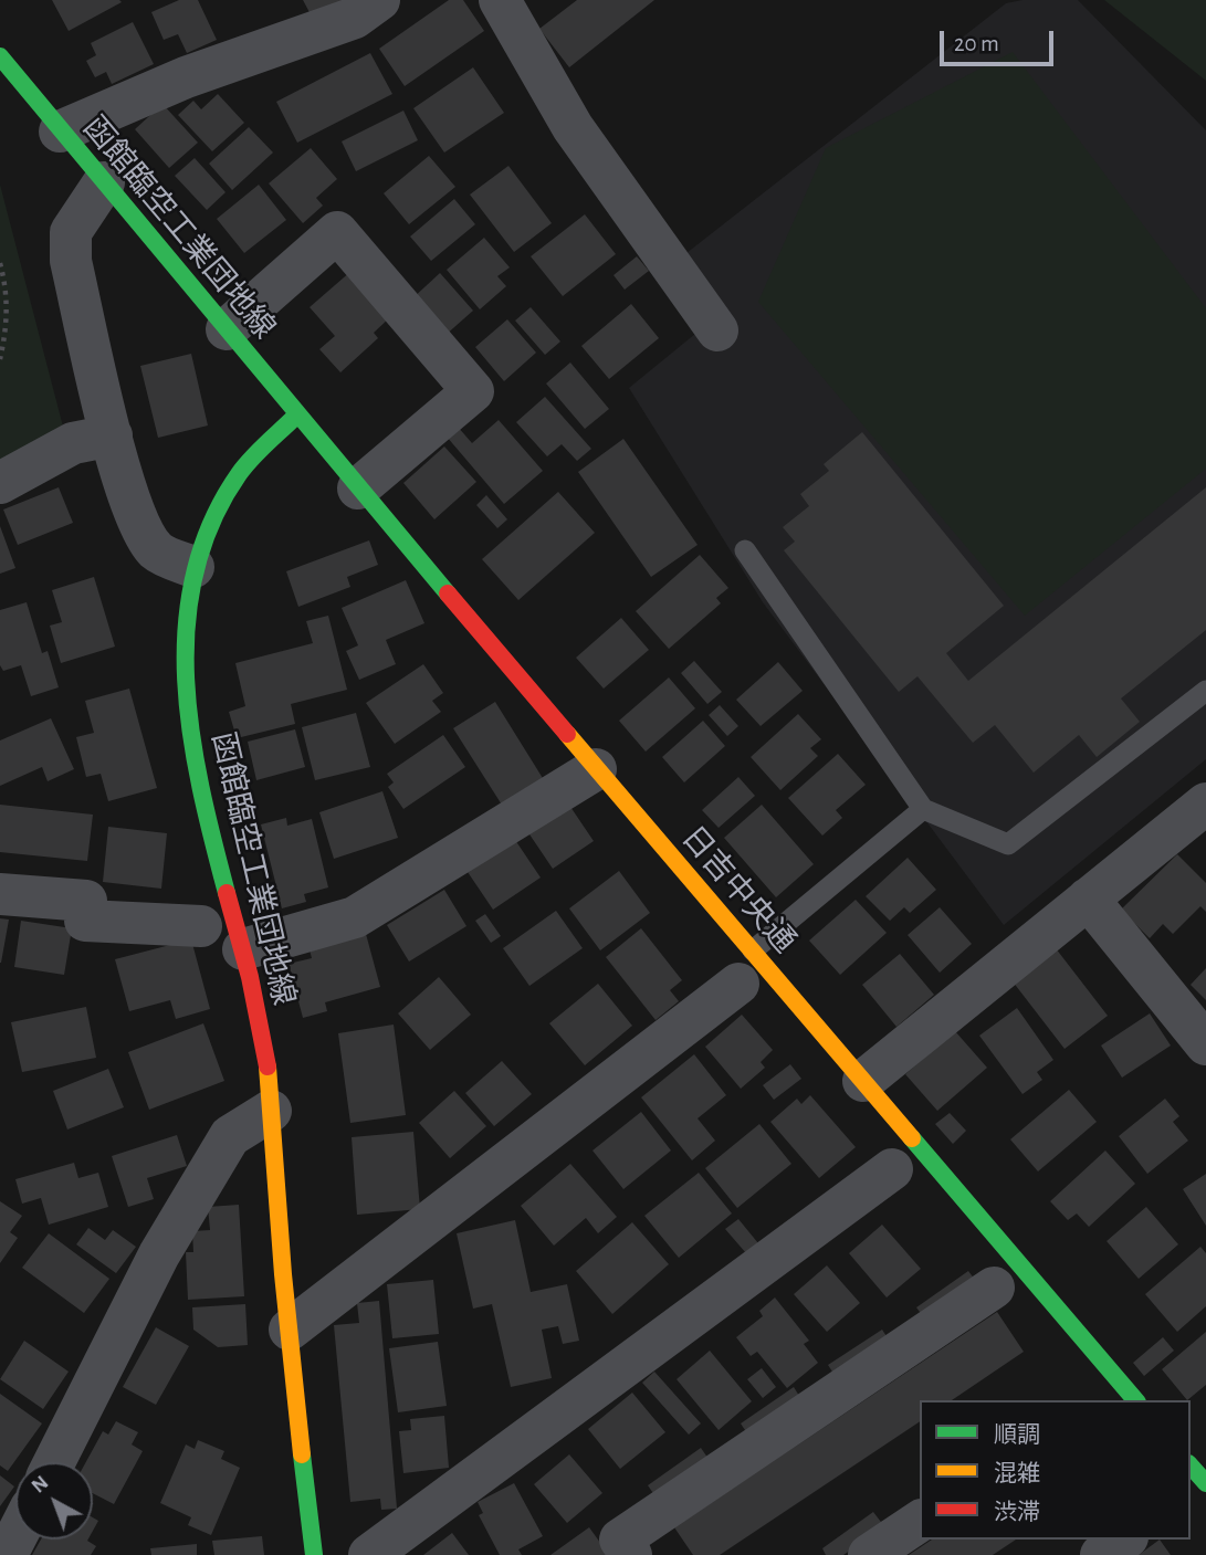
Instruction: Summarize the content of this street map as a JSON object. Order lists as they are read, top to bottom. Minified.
{"streets":{"main road":["函館臨空工業団地線","日吉中央通"]},"crossings":[["函館臨空工業団地線","日吉中央通"]],"legend":["順調","混雑","渋滞"],"scale_bar":"20 m","north":"top left"}
